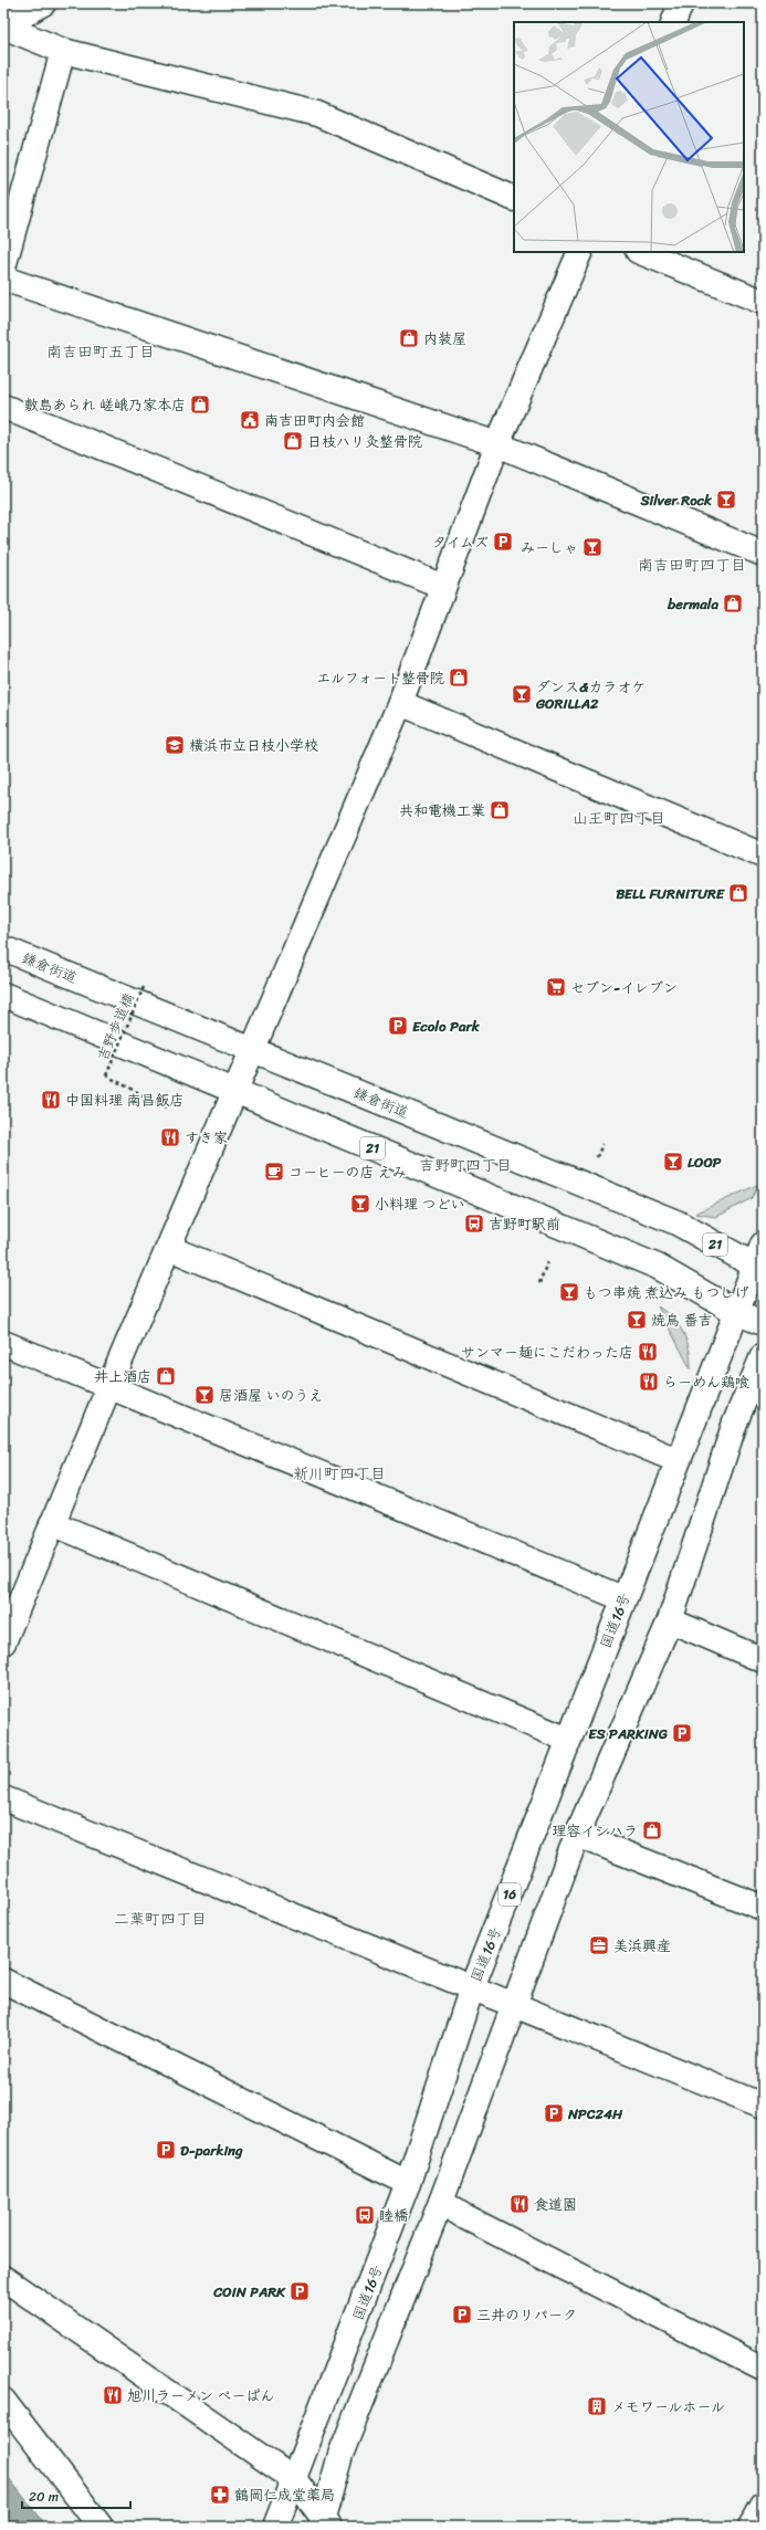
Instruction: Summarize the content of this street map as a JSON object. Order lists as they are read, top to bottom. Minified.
{"streets":{"main road":["鎌倉街道","21","国道16号","16"],"path":["吉野歩道橋"]},"crossings":[["鎌倉街道","国道16号"],["21","国道16号"]],"districts":["南吉田町五丁目","南吉田町四丁目","山王町四丁目","吉野町四丁目","新川町四丁目","二葉町四丁目"],"places":{"shop":["内装屋","敷島あられ 嵯峨乃家本店","日枝ハリ灸整骨院","bermala","エルフォート整骨院","共和電機工業","BELL FURNITURE","井上酒店","理容イシハラ"],"public building":["南吉田町内会館"],"bar":["Silver Rock","みーしゃ","ダンス&カラオケ GORILLA2","LOOP","小料理 つどい","もつ串焼 煮込み もつしげ","焼鳥 番吉","居酒屋 いのうえ"],"parking":["タイムズ","Ecolo Park","ES PARKING","NPC24H","D-parking","COIN PARK","三井のリパーク"],"school or university":["横浜市立日枝小学校"],"supermarket":["セブン-イレブン"],"restaurant":["中国料理 南昌飯店","すき家","サンマー麺にこだわった店","らーめん鶏喰","食道園","旭川ラーメン ぺーぱん"],"cafe":["コーヒーの店 えみ"],"bus stop":["吉野町駅前","睦橋"],"office":["美浜興産"],"building":["メモワールホール"],"pharmacy":["鶴岡仁成堂薬局"]},"scale_bar":"20 m"}
